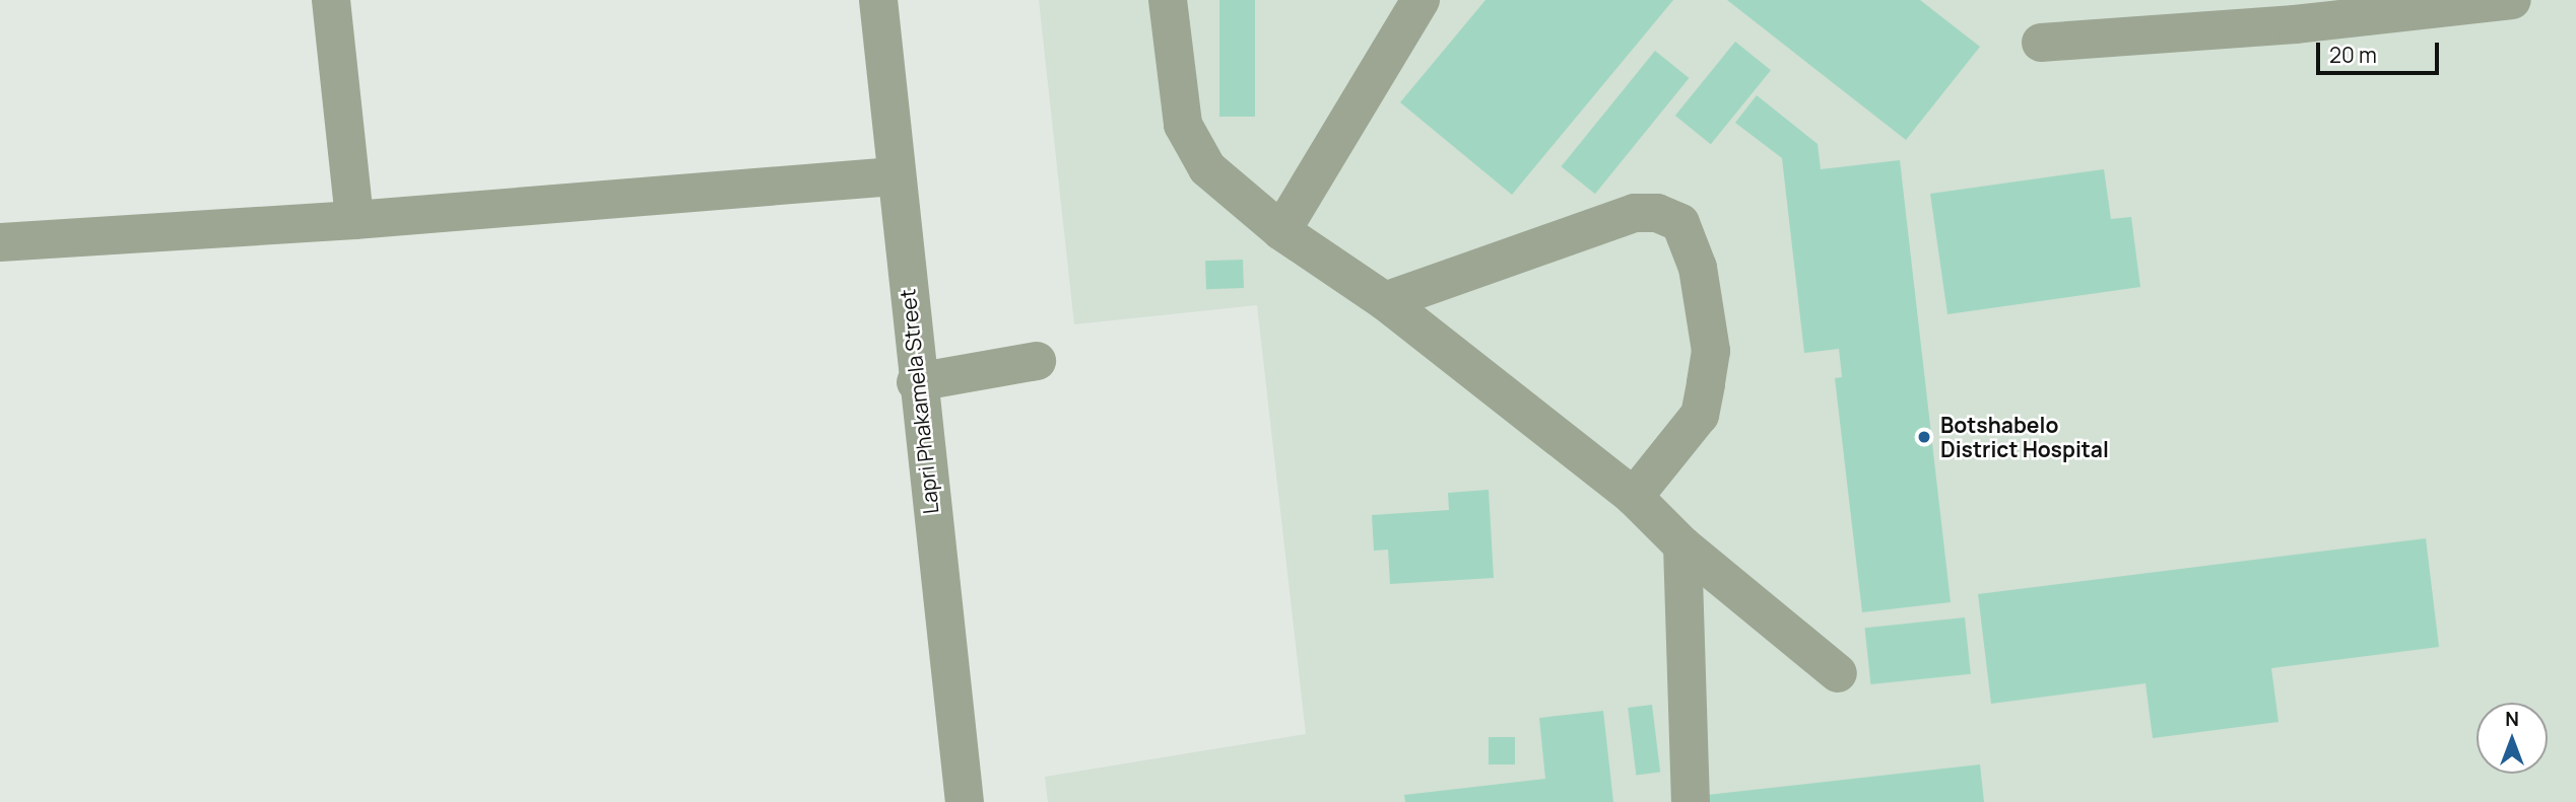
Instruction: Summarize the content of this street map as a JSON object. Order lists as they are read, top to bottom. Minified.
{"streets":{"street":["Lapri Phakamela Street"]},"places":["Botshabelo District Hospital"],"scale_bar":"20 m","north":"top"}
